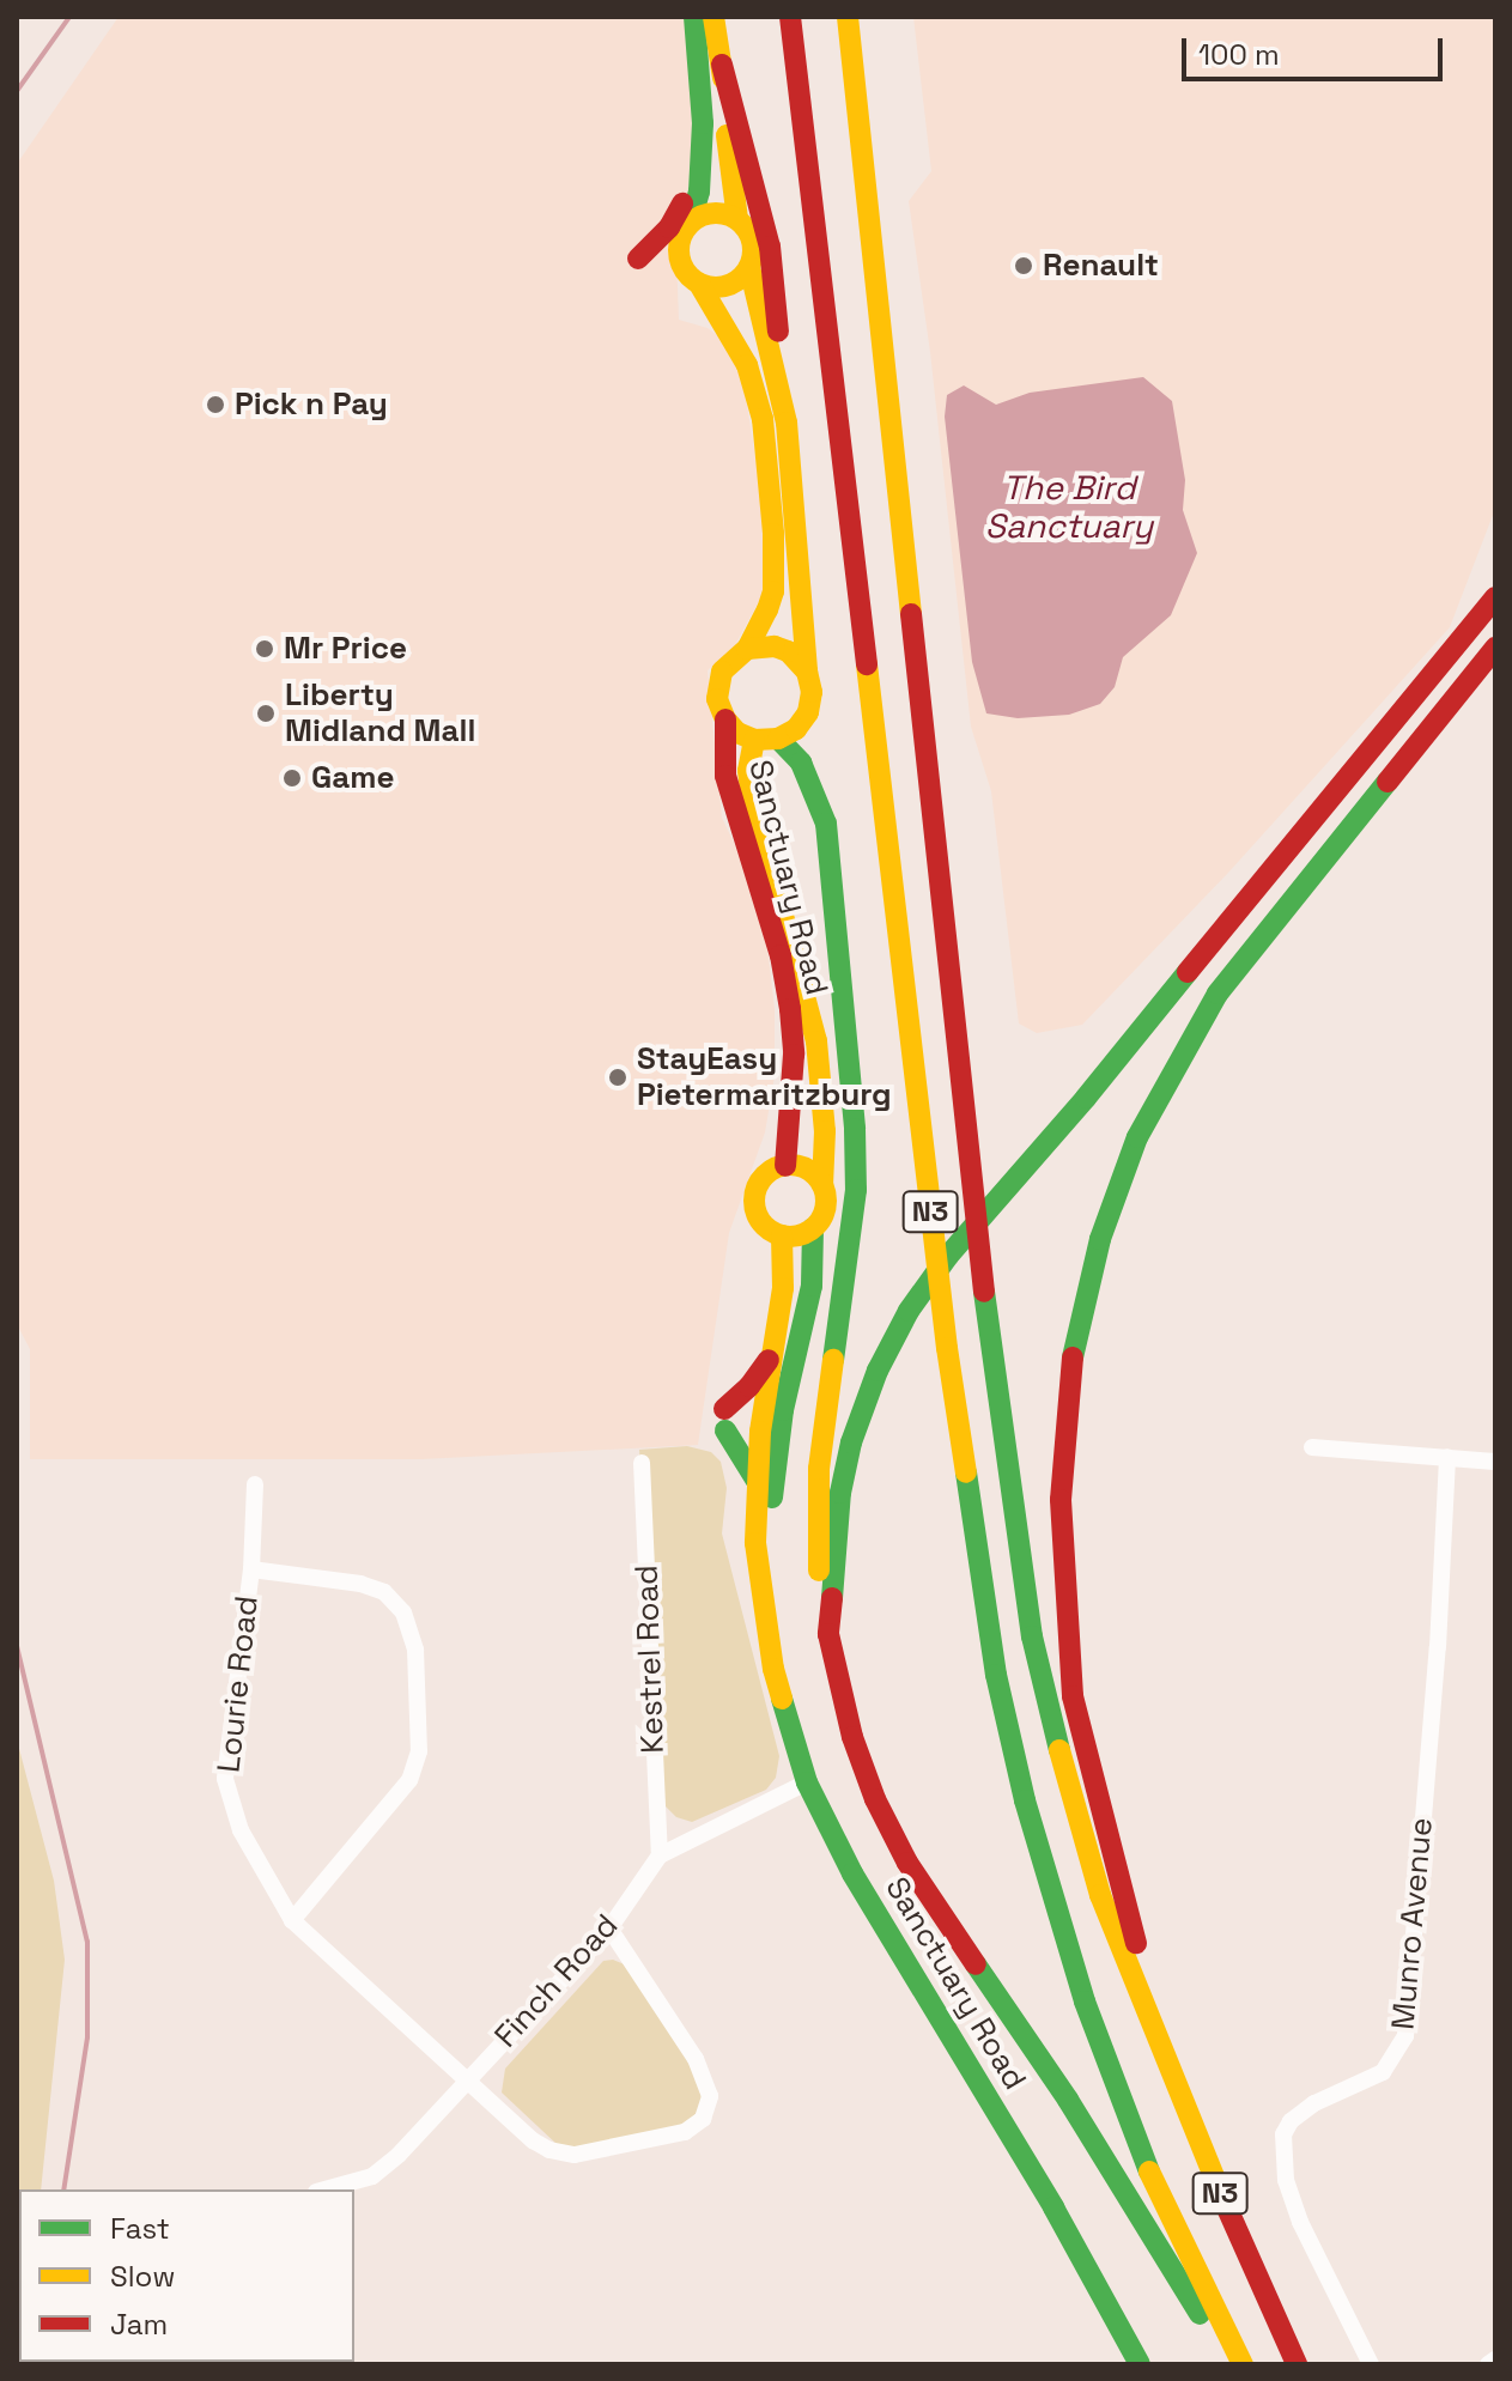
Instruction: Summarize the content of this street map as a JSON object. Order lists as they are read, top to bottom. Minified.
{"streets":{"main road":["Sanctuary Road","N3"],"street":["Kestrel Road","Lourie Road","Munro Avenue","Finch Road"]},"crossings":[["Sanctuary Road","Finch Road"],["Kestrel Road","Finch Road"],["Lourie Road","Finch Road"]],"water":["The Bird Sanctuary"],"places":["Renault","Pick n Pay","Mr Price","Liberty Midland Mall","Game","StayEasy Pietermaritzburg"],"legend":["Fast","Slow","Jam"],"scale_bar":"100 m"}
